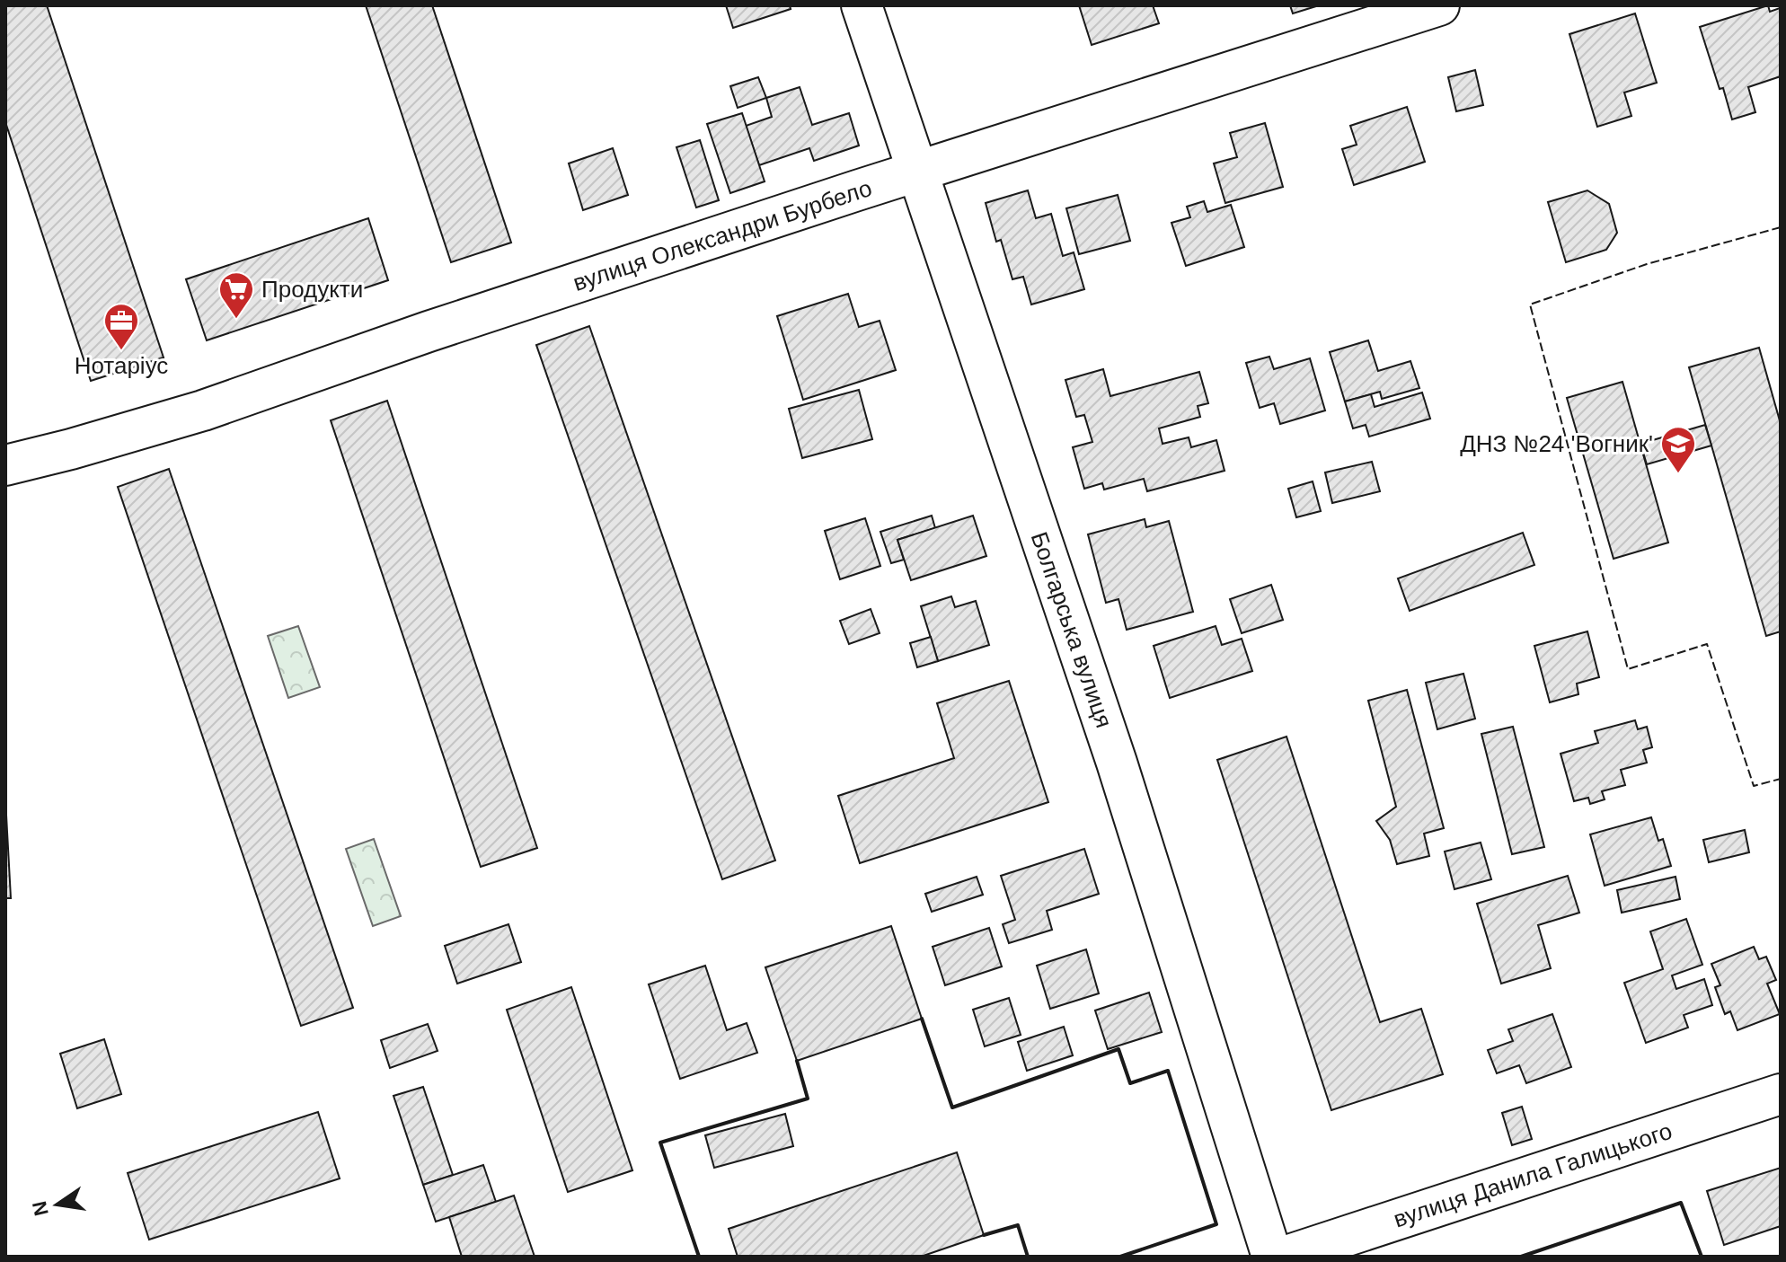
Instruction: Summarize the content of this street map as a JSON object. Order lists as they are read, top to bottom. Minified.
{"streets":{"street":["вулиця Олександри Бурбело","Болгарська вулиця","вулиця Данила Галицького"]},"crossings":[["вулиця Олександри Бурбело","Болгарська вулиця"]],"places":{"supermarket":["Продукти"],"office":["Нотаріус"],"school or university":["ДНЗ №24 'Вогник'"]},"north":"left"}
